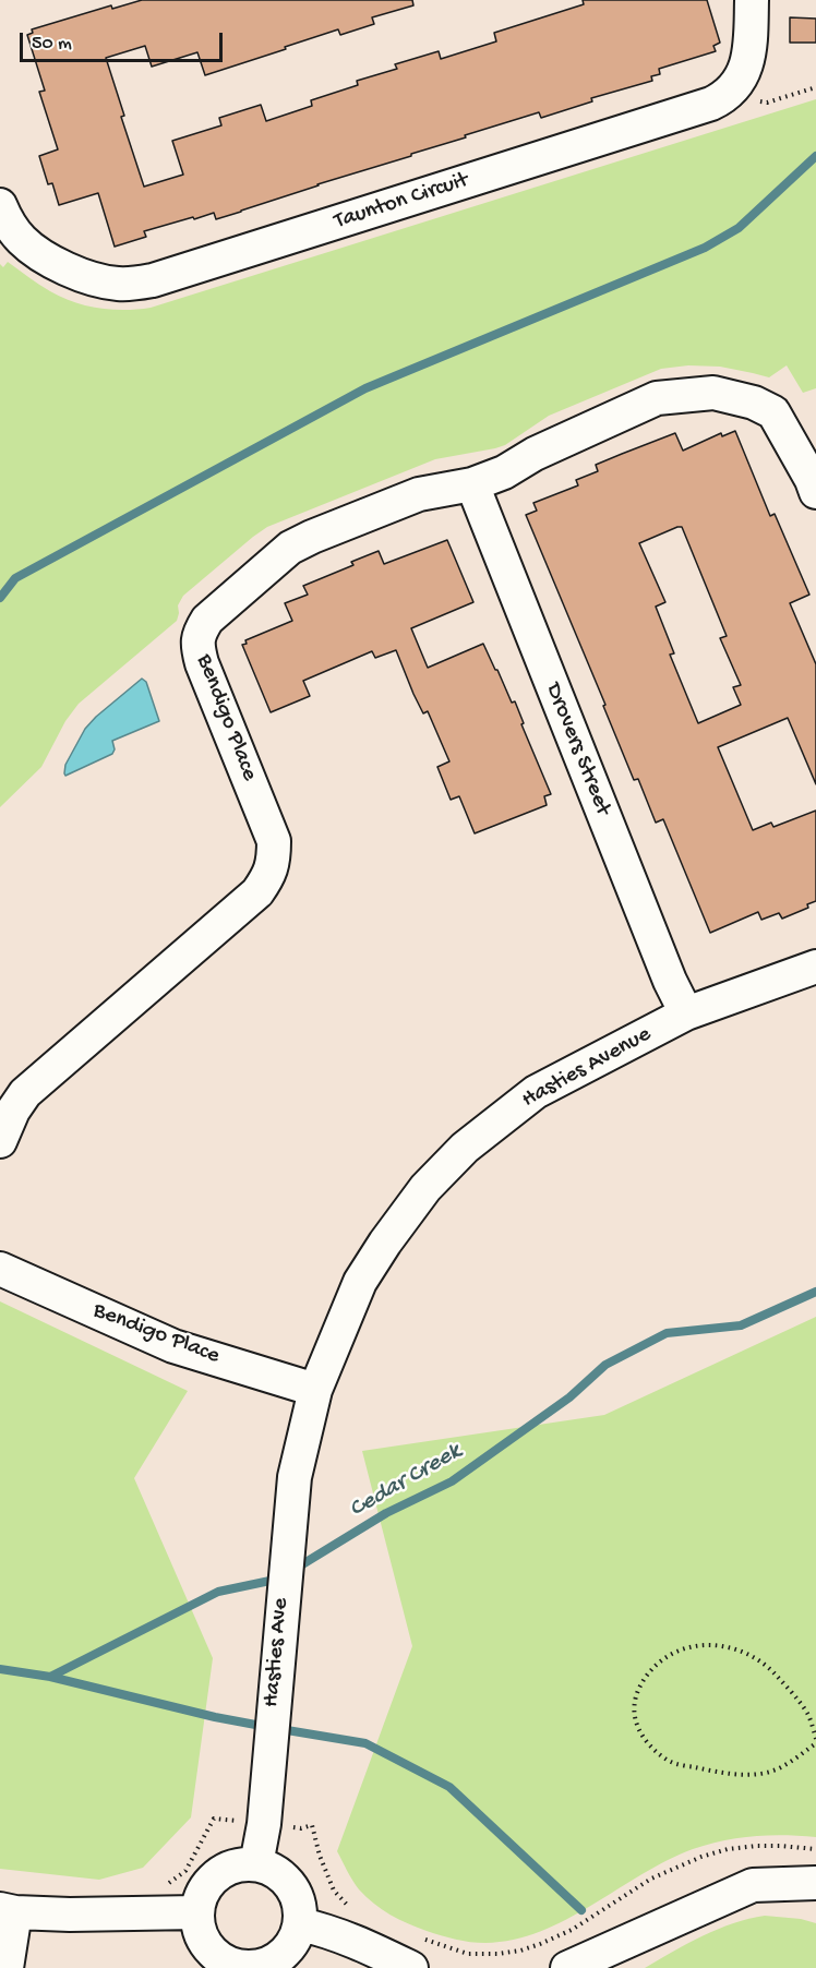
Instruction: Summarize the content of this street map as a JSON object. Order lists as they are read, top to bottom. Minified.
{"streets":{"street":["Taunton Circuit","Bendigo Place","Drovers Street","Hasties Avenue","Hasties Ave"]},"crossings":[["Bendigo Place","Drovers Street"],["Bendigo Place","Hasties Avenue"],["Drovers Street","Hasties Avenue"],["Hasties Avenue","Hasties Ave"]],"water":["Cedar Creek"],"scale_bar":"50 m"}
